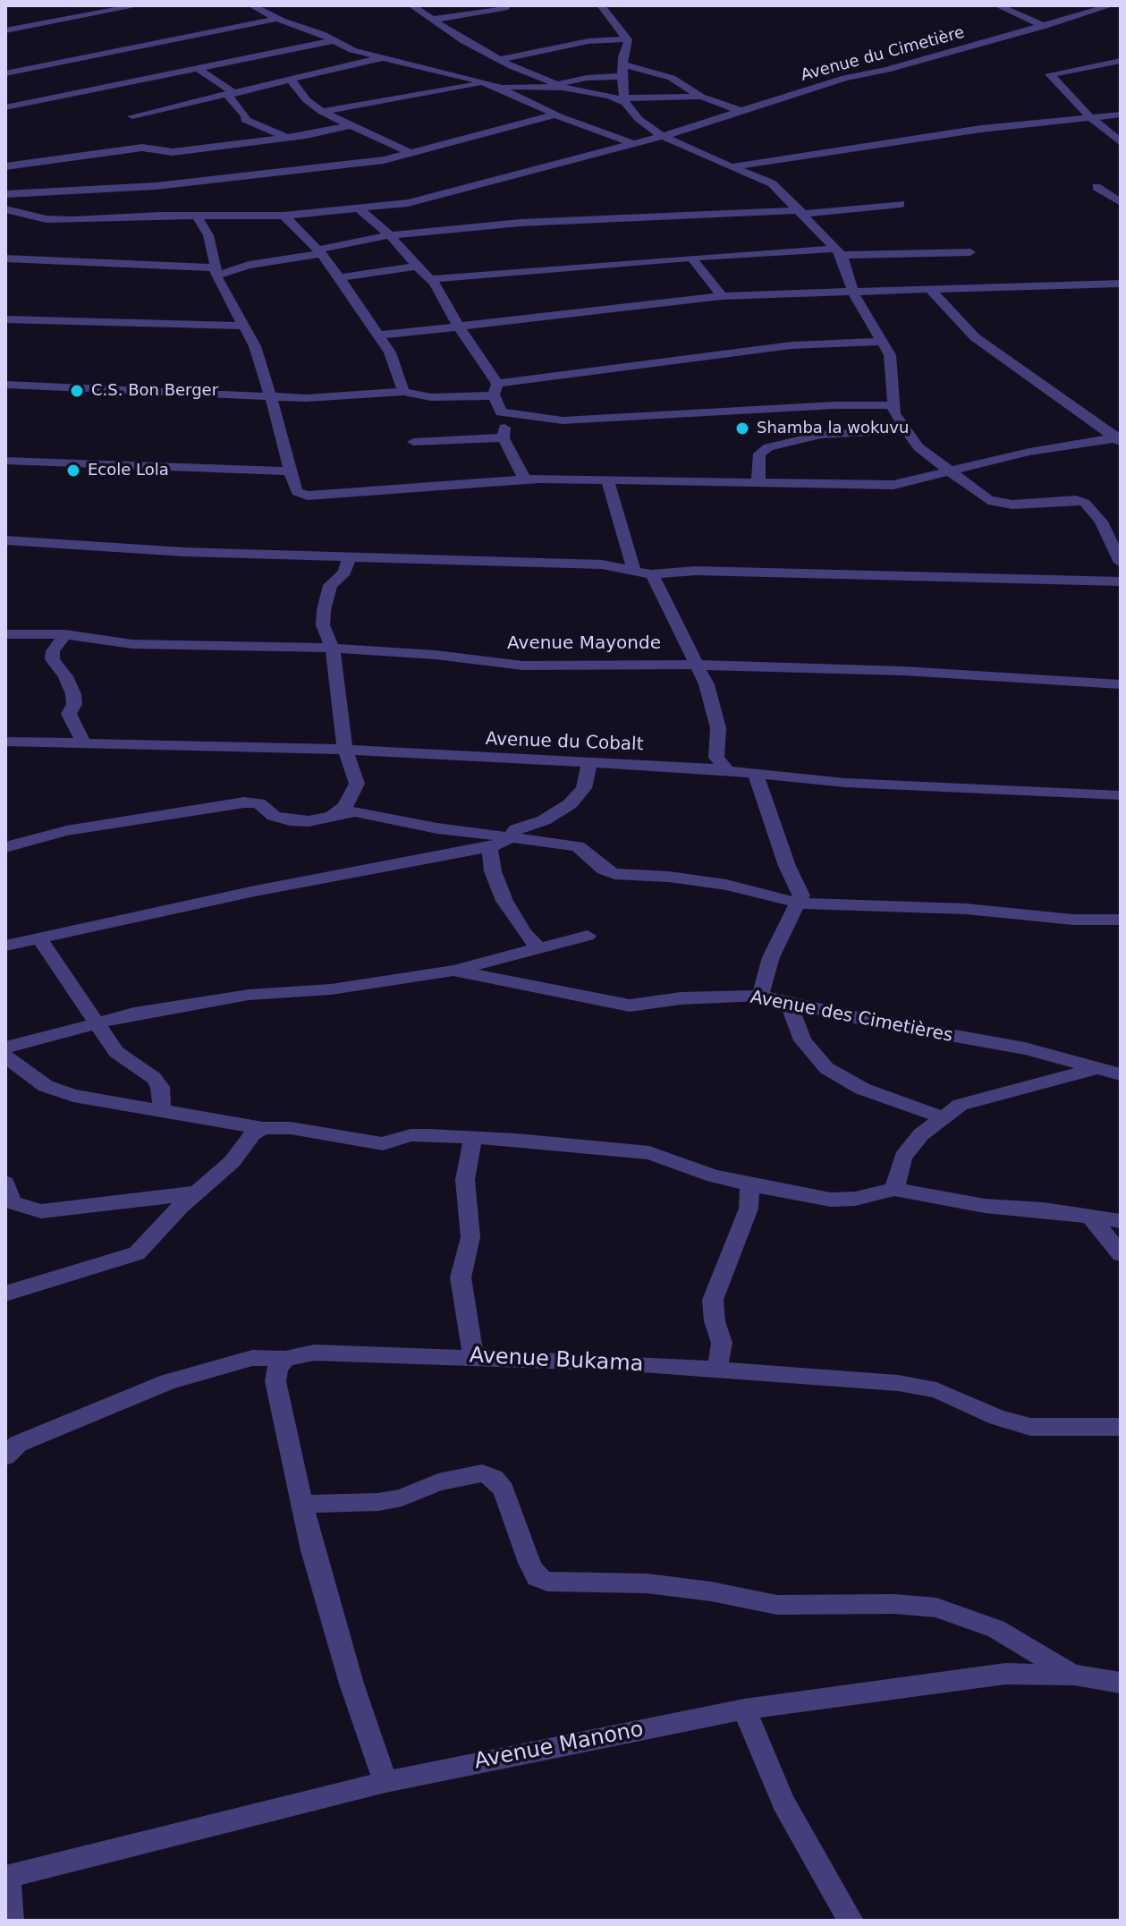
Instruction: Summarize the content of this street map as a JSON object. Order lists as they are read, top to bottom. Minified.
{"streets":{"street":["Avenue du Cimetière","Avenue Mayonde","Avenue du Cobalt","Avenue des Cimetières","Avenue Bukama","Avenue Manono"]},"places":["C.S. Bon Berger","Shamba la wokuvu","Ecole Lola"]}
